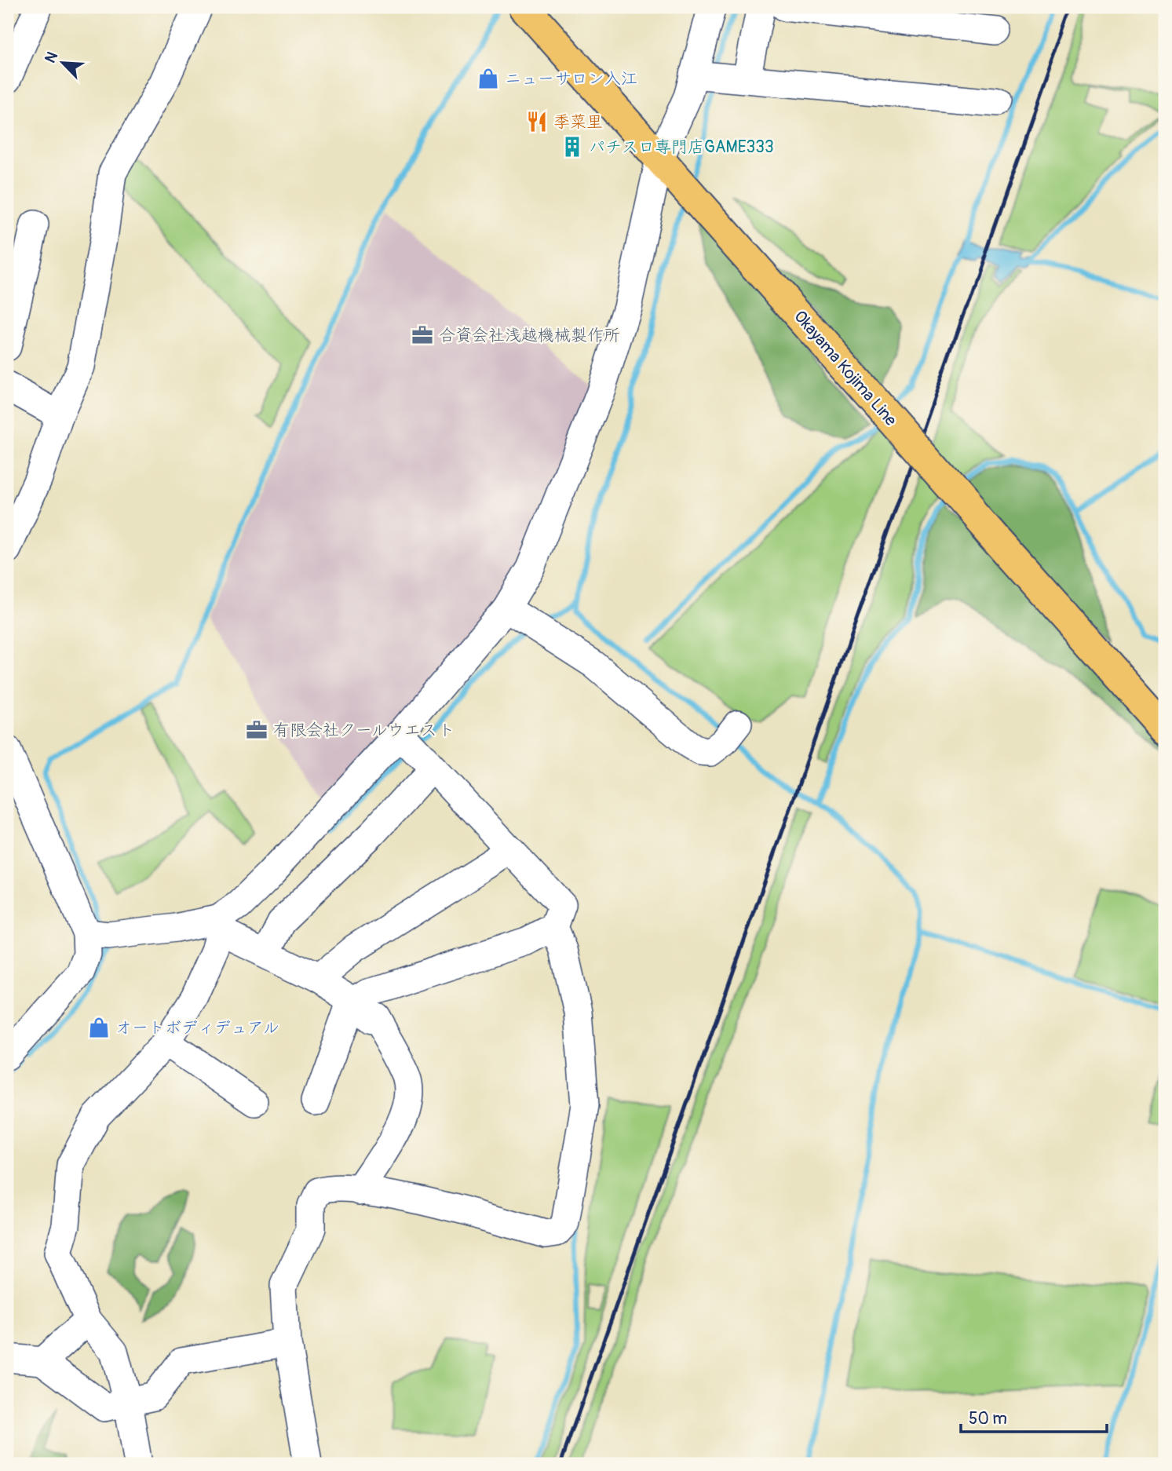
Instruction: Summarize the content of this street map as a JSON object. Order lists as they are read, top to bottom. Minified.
{"streets":{"main road":["Okayama Kojima Line"]},"places":{"shop":["ニューサロン入江","オートボディデュアル"],"restaurant":["季菜里"],"building":["パチスロ専門店GAME333"],"office":["合資会社浅越機械製作所","有限会社クールウエスト"]},"scale_bar":"50 m","north":"top left"}
